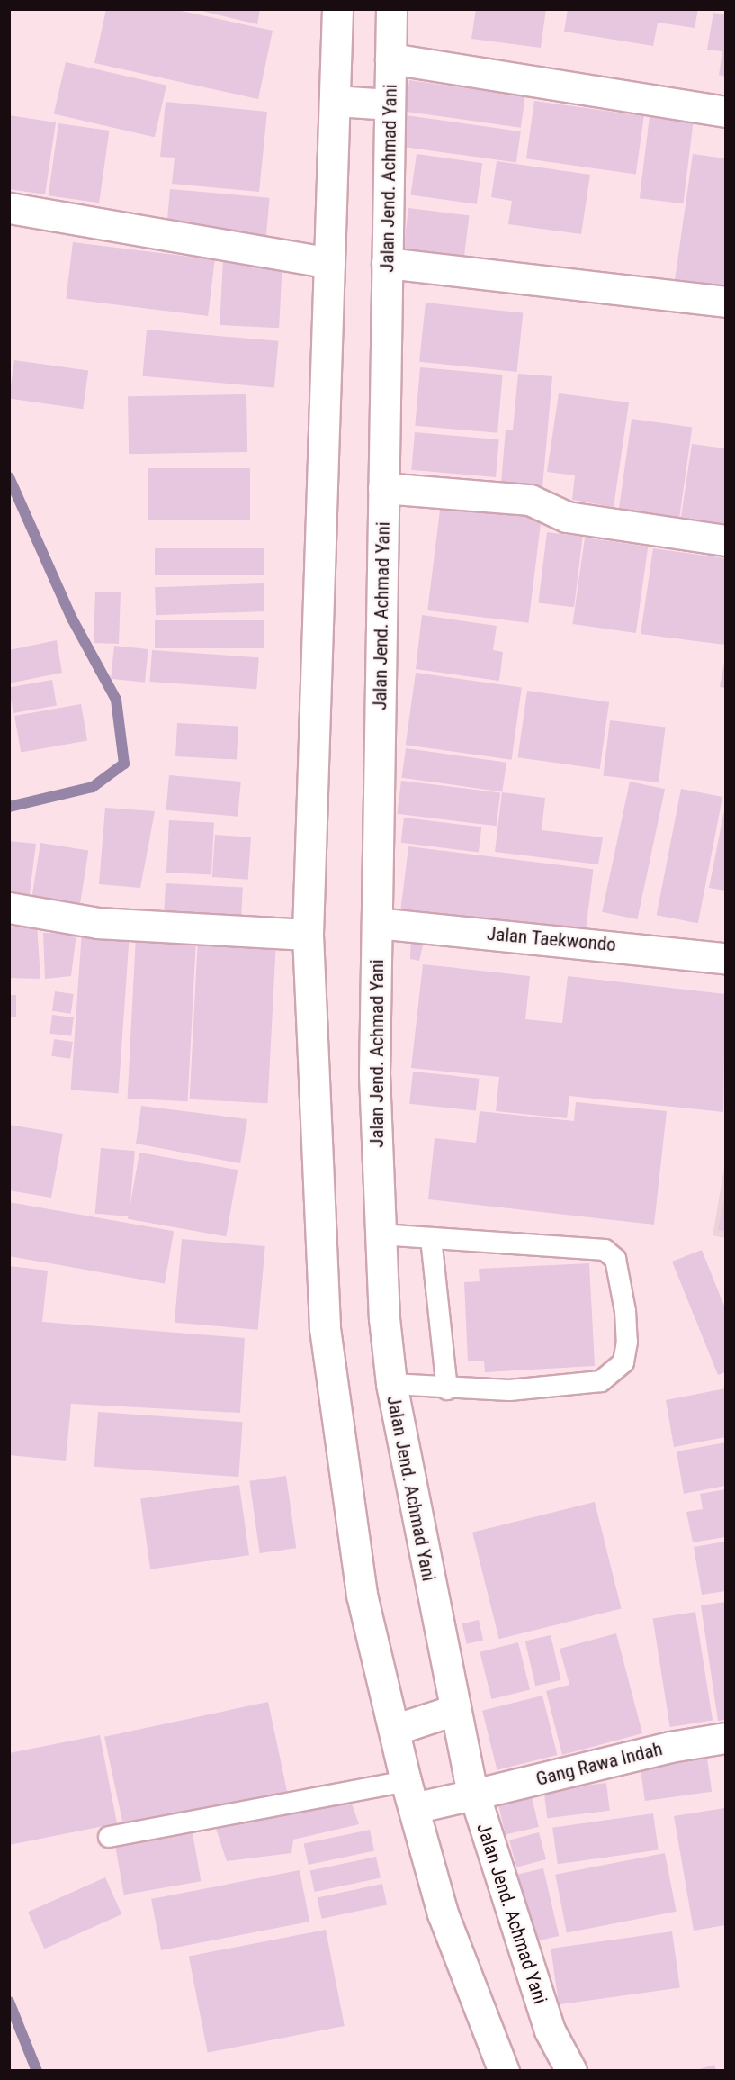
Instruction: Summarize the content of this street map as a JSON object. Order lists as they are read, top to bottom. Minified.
{"streets":{"street":["Jalan Jend. Achmad Yani","Jalan Taekwondo","Gang Rawa Indah"]},"crossings":[["Jalan Jend. Achmad Yani","Jalan Taekwondo"],["Jalan Jend. Achmad Yani","Gang Rawa Indah"]]}
